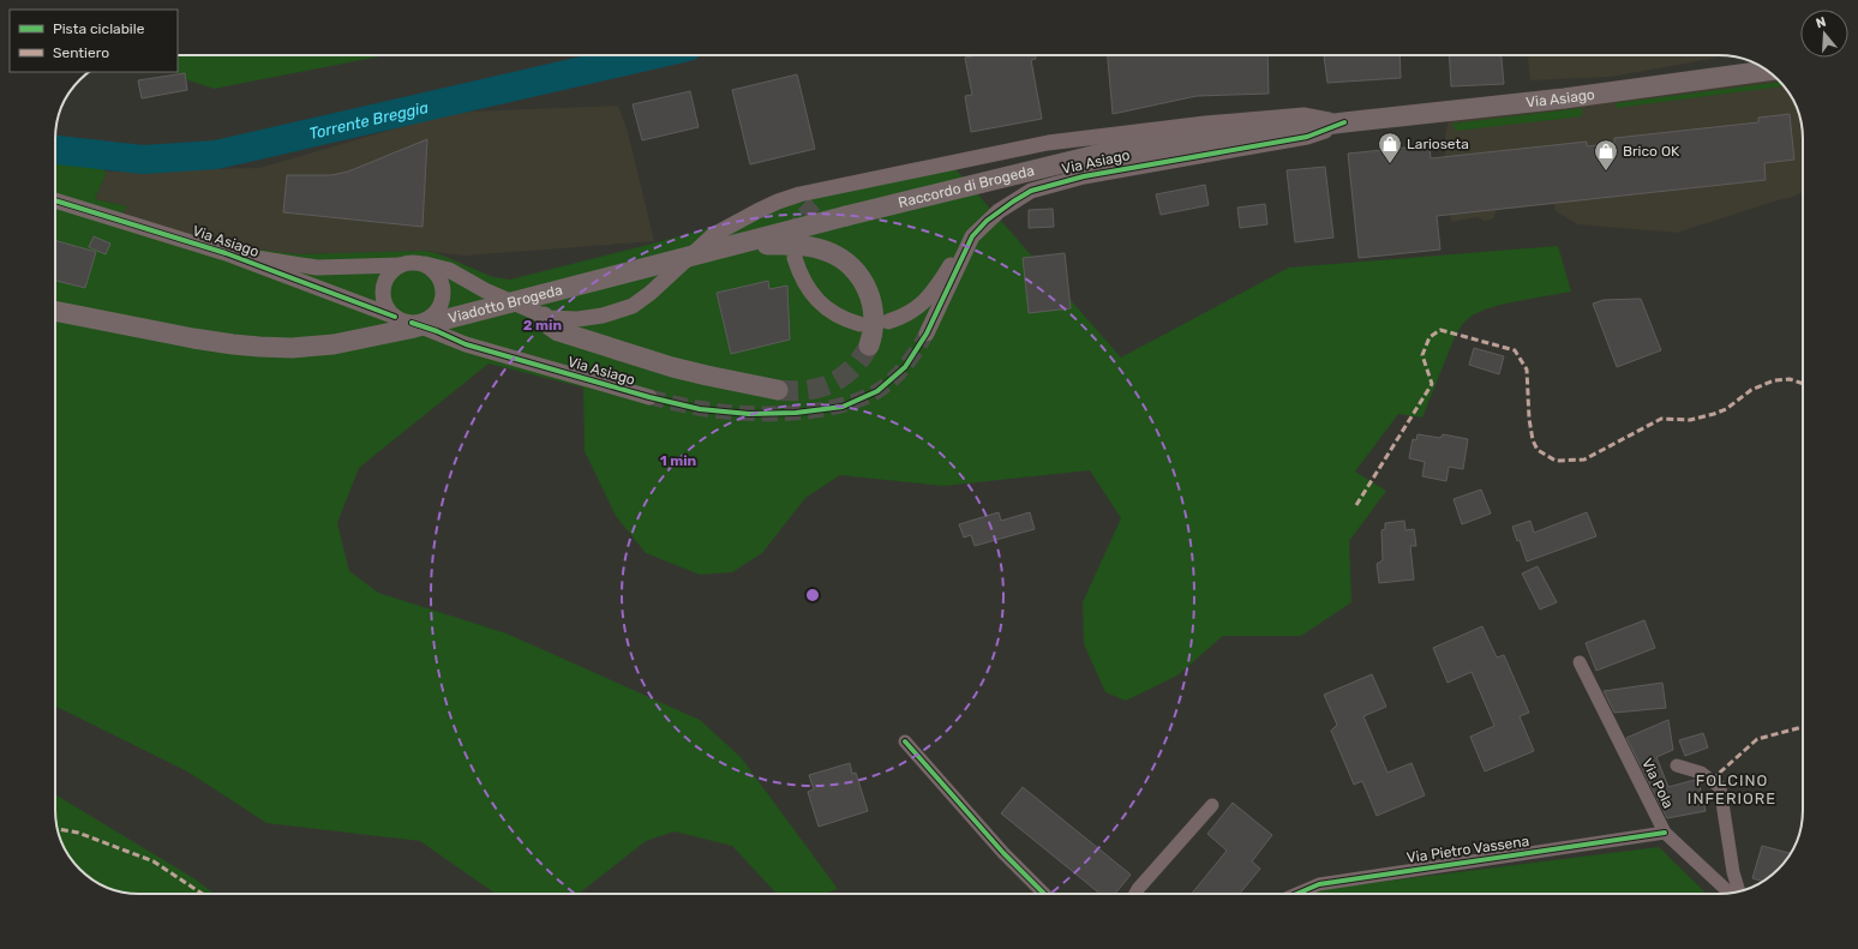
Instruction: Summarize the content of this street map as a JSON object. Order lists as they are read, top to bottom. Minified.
{"streets":{"main road":["Via Asiago","Raccordo di Brogeda","Viadotto Brogeda"],"street":["Via Pola","Via Pietro Vassena"]},"crossings":[["Via Asiago","Raccordo di Brogeda"],["Raccordo di Brogeda","Viadotto Brogeda"],["Via Pola","Via Pietro Vassena"]],"districts":["FOLCINO INFERIORE"],"water":["Torrente Breggia"],"places":{"shop":["Larioseta","Brico OK"]},"legend":["Pista ciclabile","Sentiero"],"north":"top","rings":["2 min","1 min"]}
